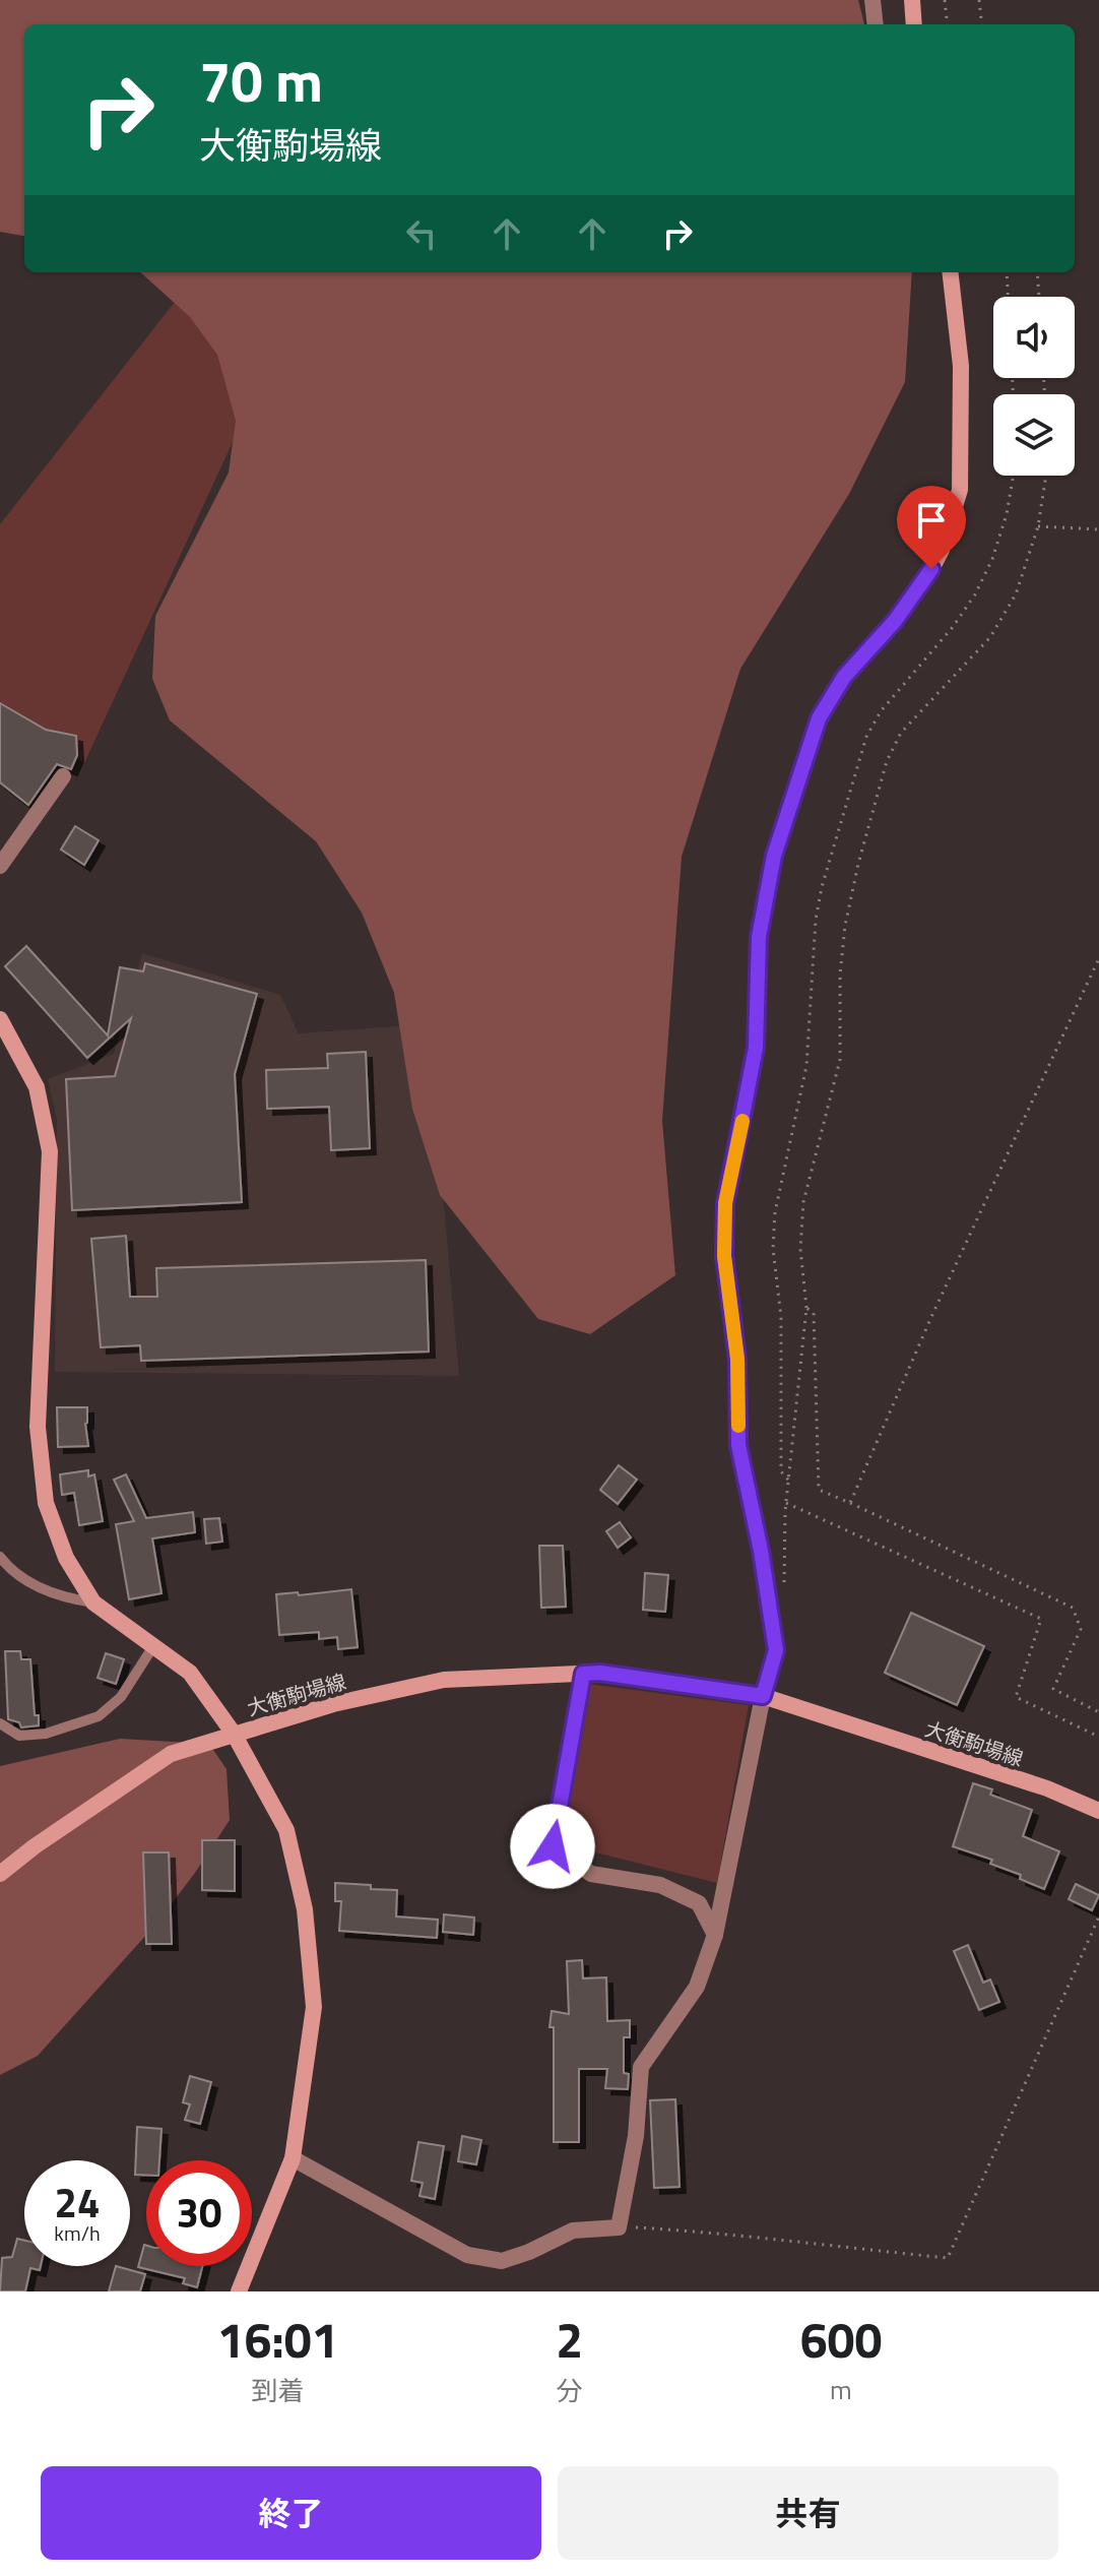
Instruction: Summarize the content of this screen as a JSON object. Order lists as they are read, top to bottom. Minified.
{"streets":{"street":["大衡駒場線"]},"page":{"turn":["70 m","大衡駒場線"],"speed":"24 km/h","limit":"30","eta":["16:01","到着","2","分","600","m"],"buttons":["終了","共有"]}}
